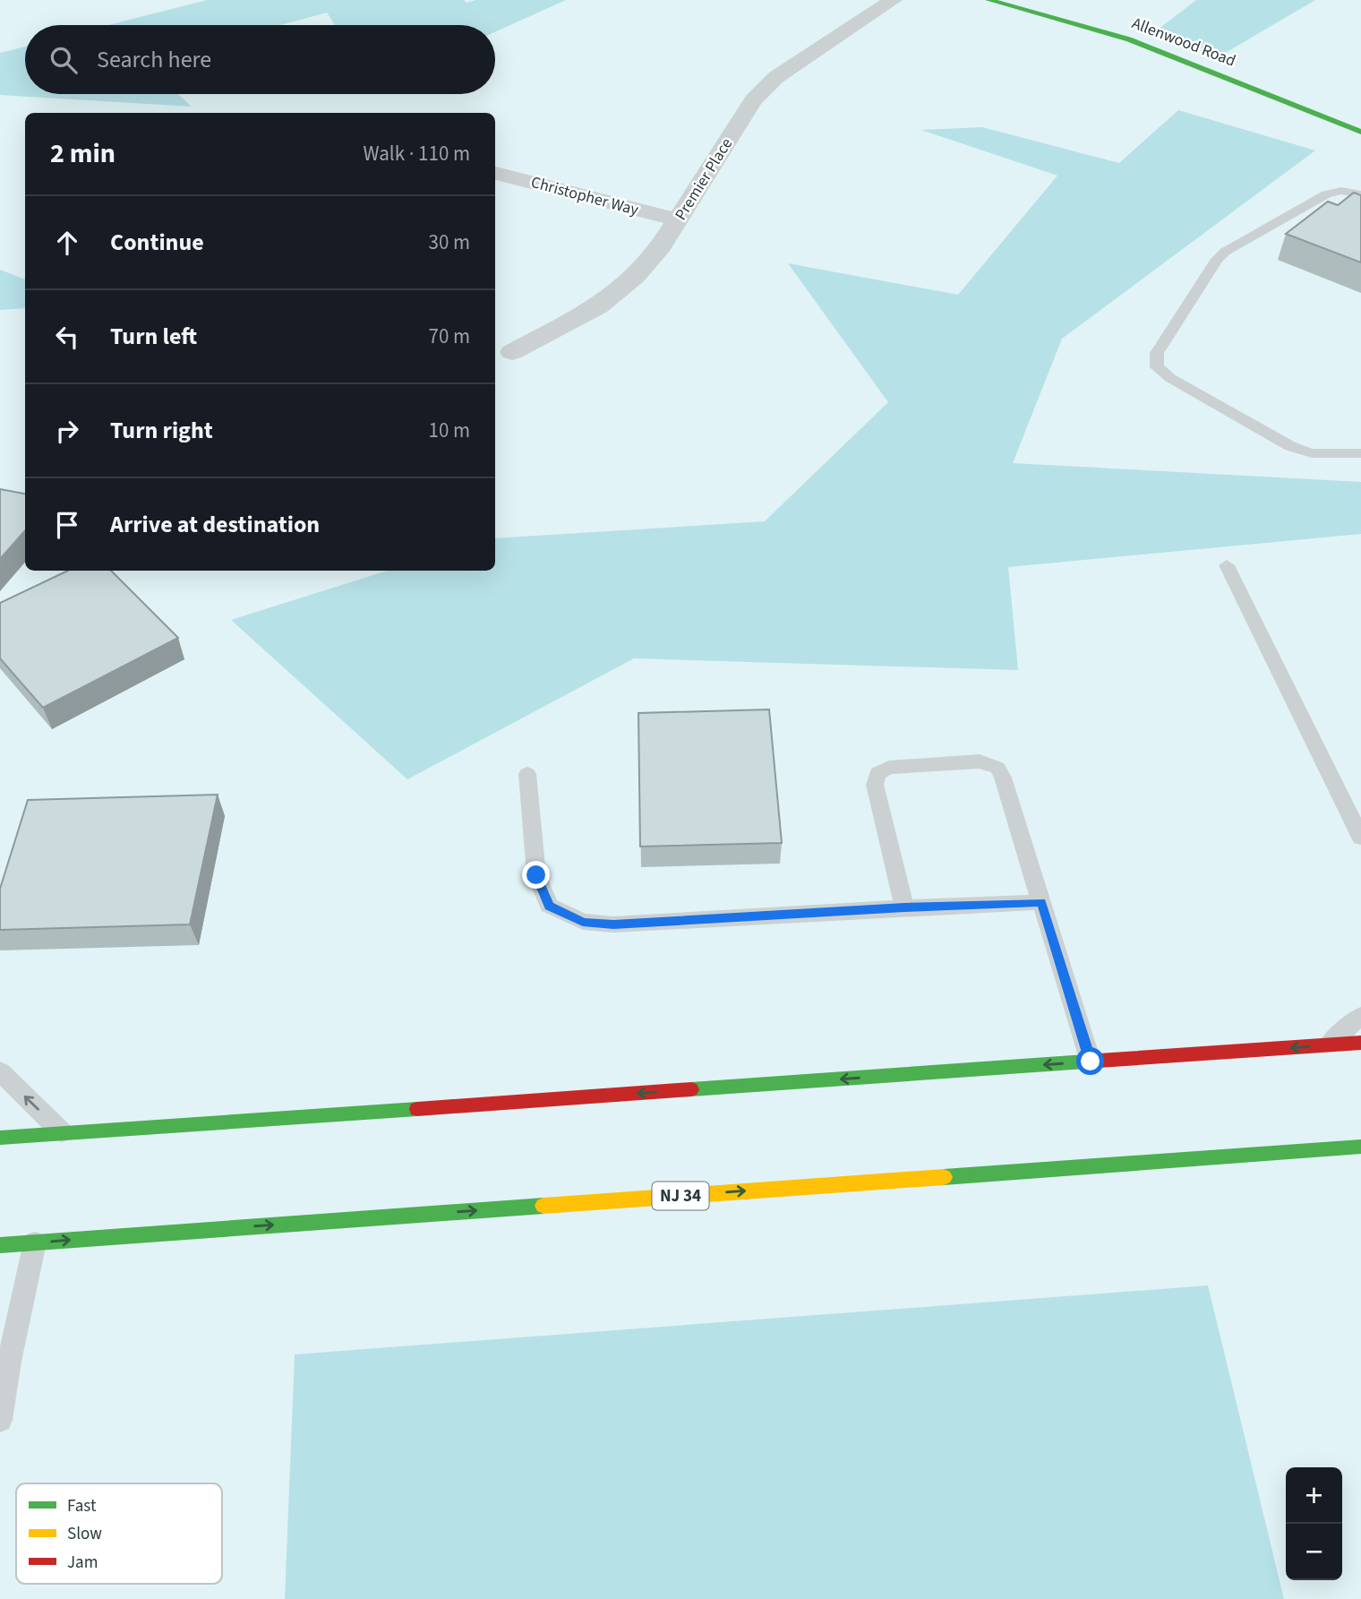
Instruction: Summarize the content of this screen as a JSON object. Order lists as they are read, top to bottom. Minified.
{"streets":{"main road":["Allenwood Road","NJ 34"],"street":["Premier Place","Christopher Way"]},"crossings":[["Premier Place","Christopher Way"]],"legend":["Fast","Slow","Jam"],"page":{"search":"Search here","heading":["2 min","Walk · 110 m"],"list":[["Continue","30 m"],["Turn left","70 m"],["Turn right","10 m"],"Arrive at destination"],"map_buttons":["+","−"]}}
